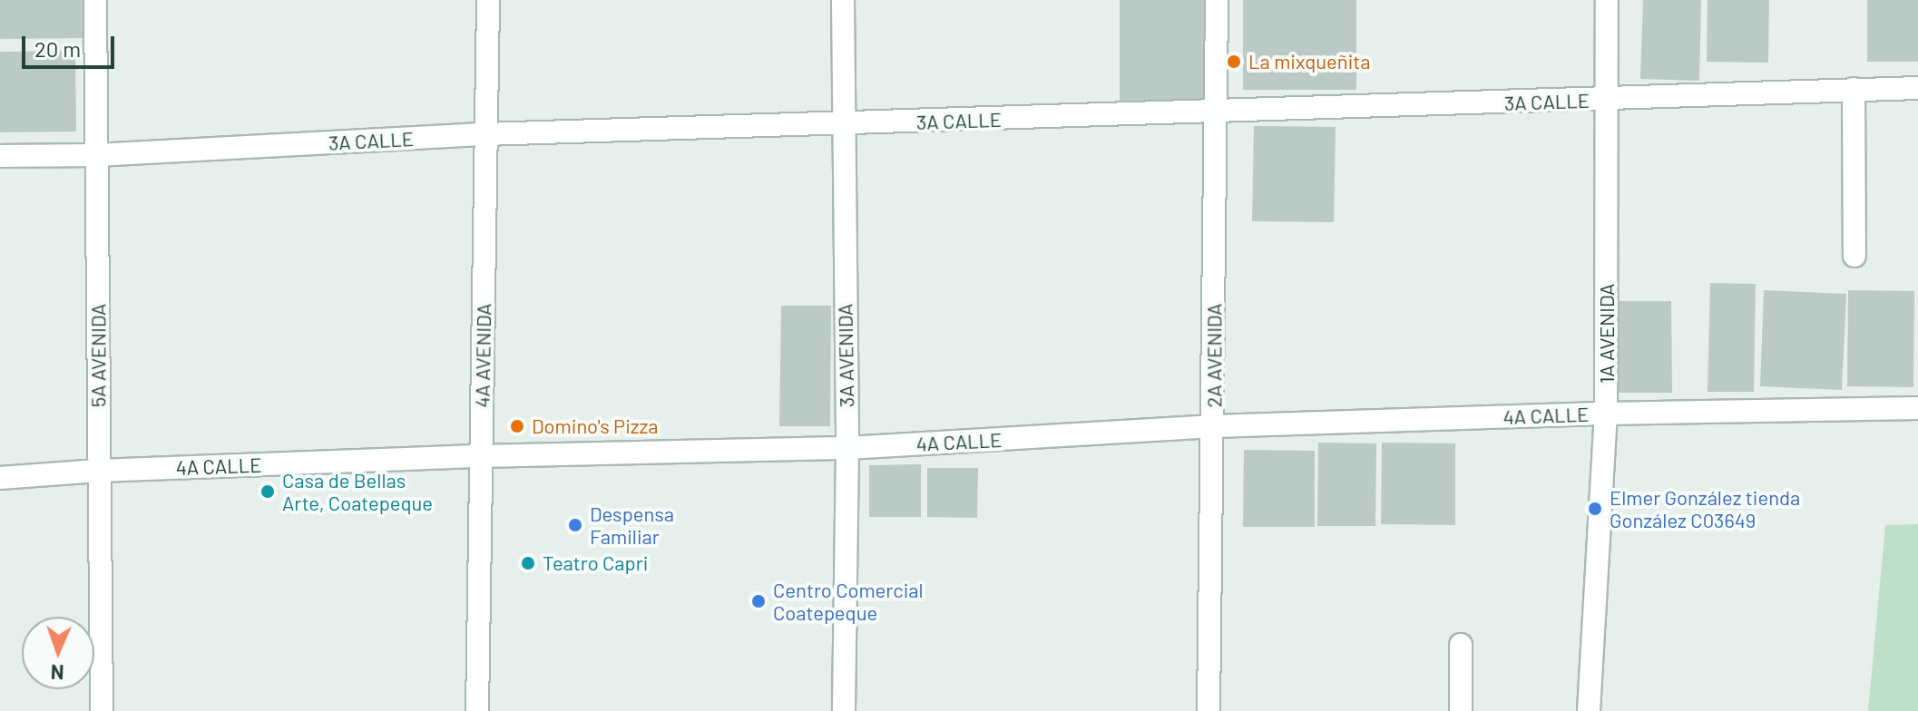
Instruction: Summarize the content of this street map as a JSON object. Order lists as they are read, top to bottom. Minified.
{"streets":{"street":["3A CALLE","1A AVENIDA","5A AVENIDA","4A AVENIDA","3A AVENIDA","2A AVENIDA","4A CALLE"]},"crossings":[["3A CALLE","1A AVENIDA"],["3A CALLE","5A AVENIDA"],["3A CALLE","4A AVENIDA"],["3A CALLE","3A AVENIDA"],["3A CALLE","2A AVENIDA"],["1A AVENIDA","4A CALLE"],["5A AVENIDA","4A CALLE"],["4A AVENIDA","4A CALLE"],["3A AVENIDA","4A CALLE"],["2A AVENIDA","4A CALLE"]],"places":["La mixqueñita","Domino's Pizza","Casa de Bellas Arte, Coatepeque","Elmer González tienda González C03649","Despensa Familiar","Teatro Capri","Centro Comercial Coatepeque"],"scale_bar":"20 m","north":"bottom"}
